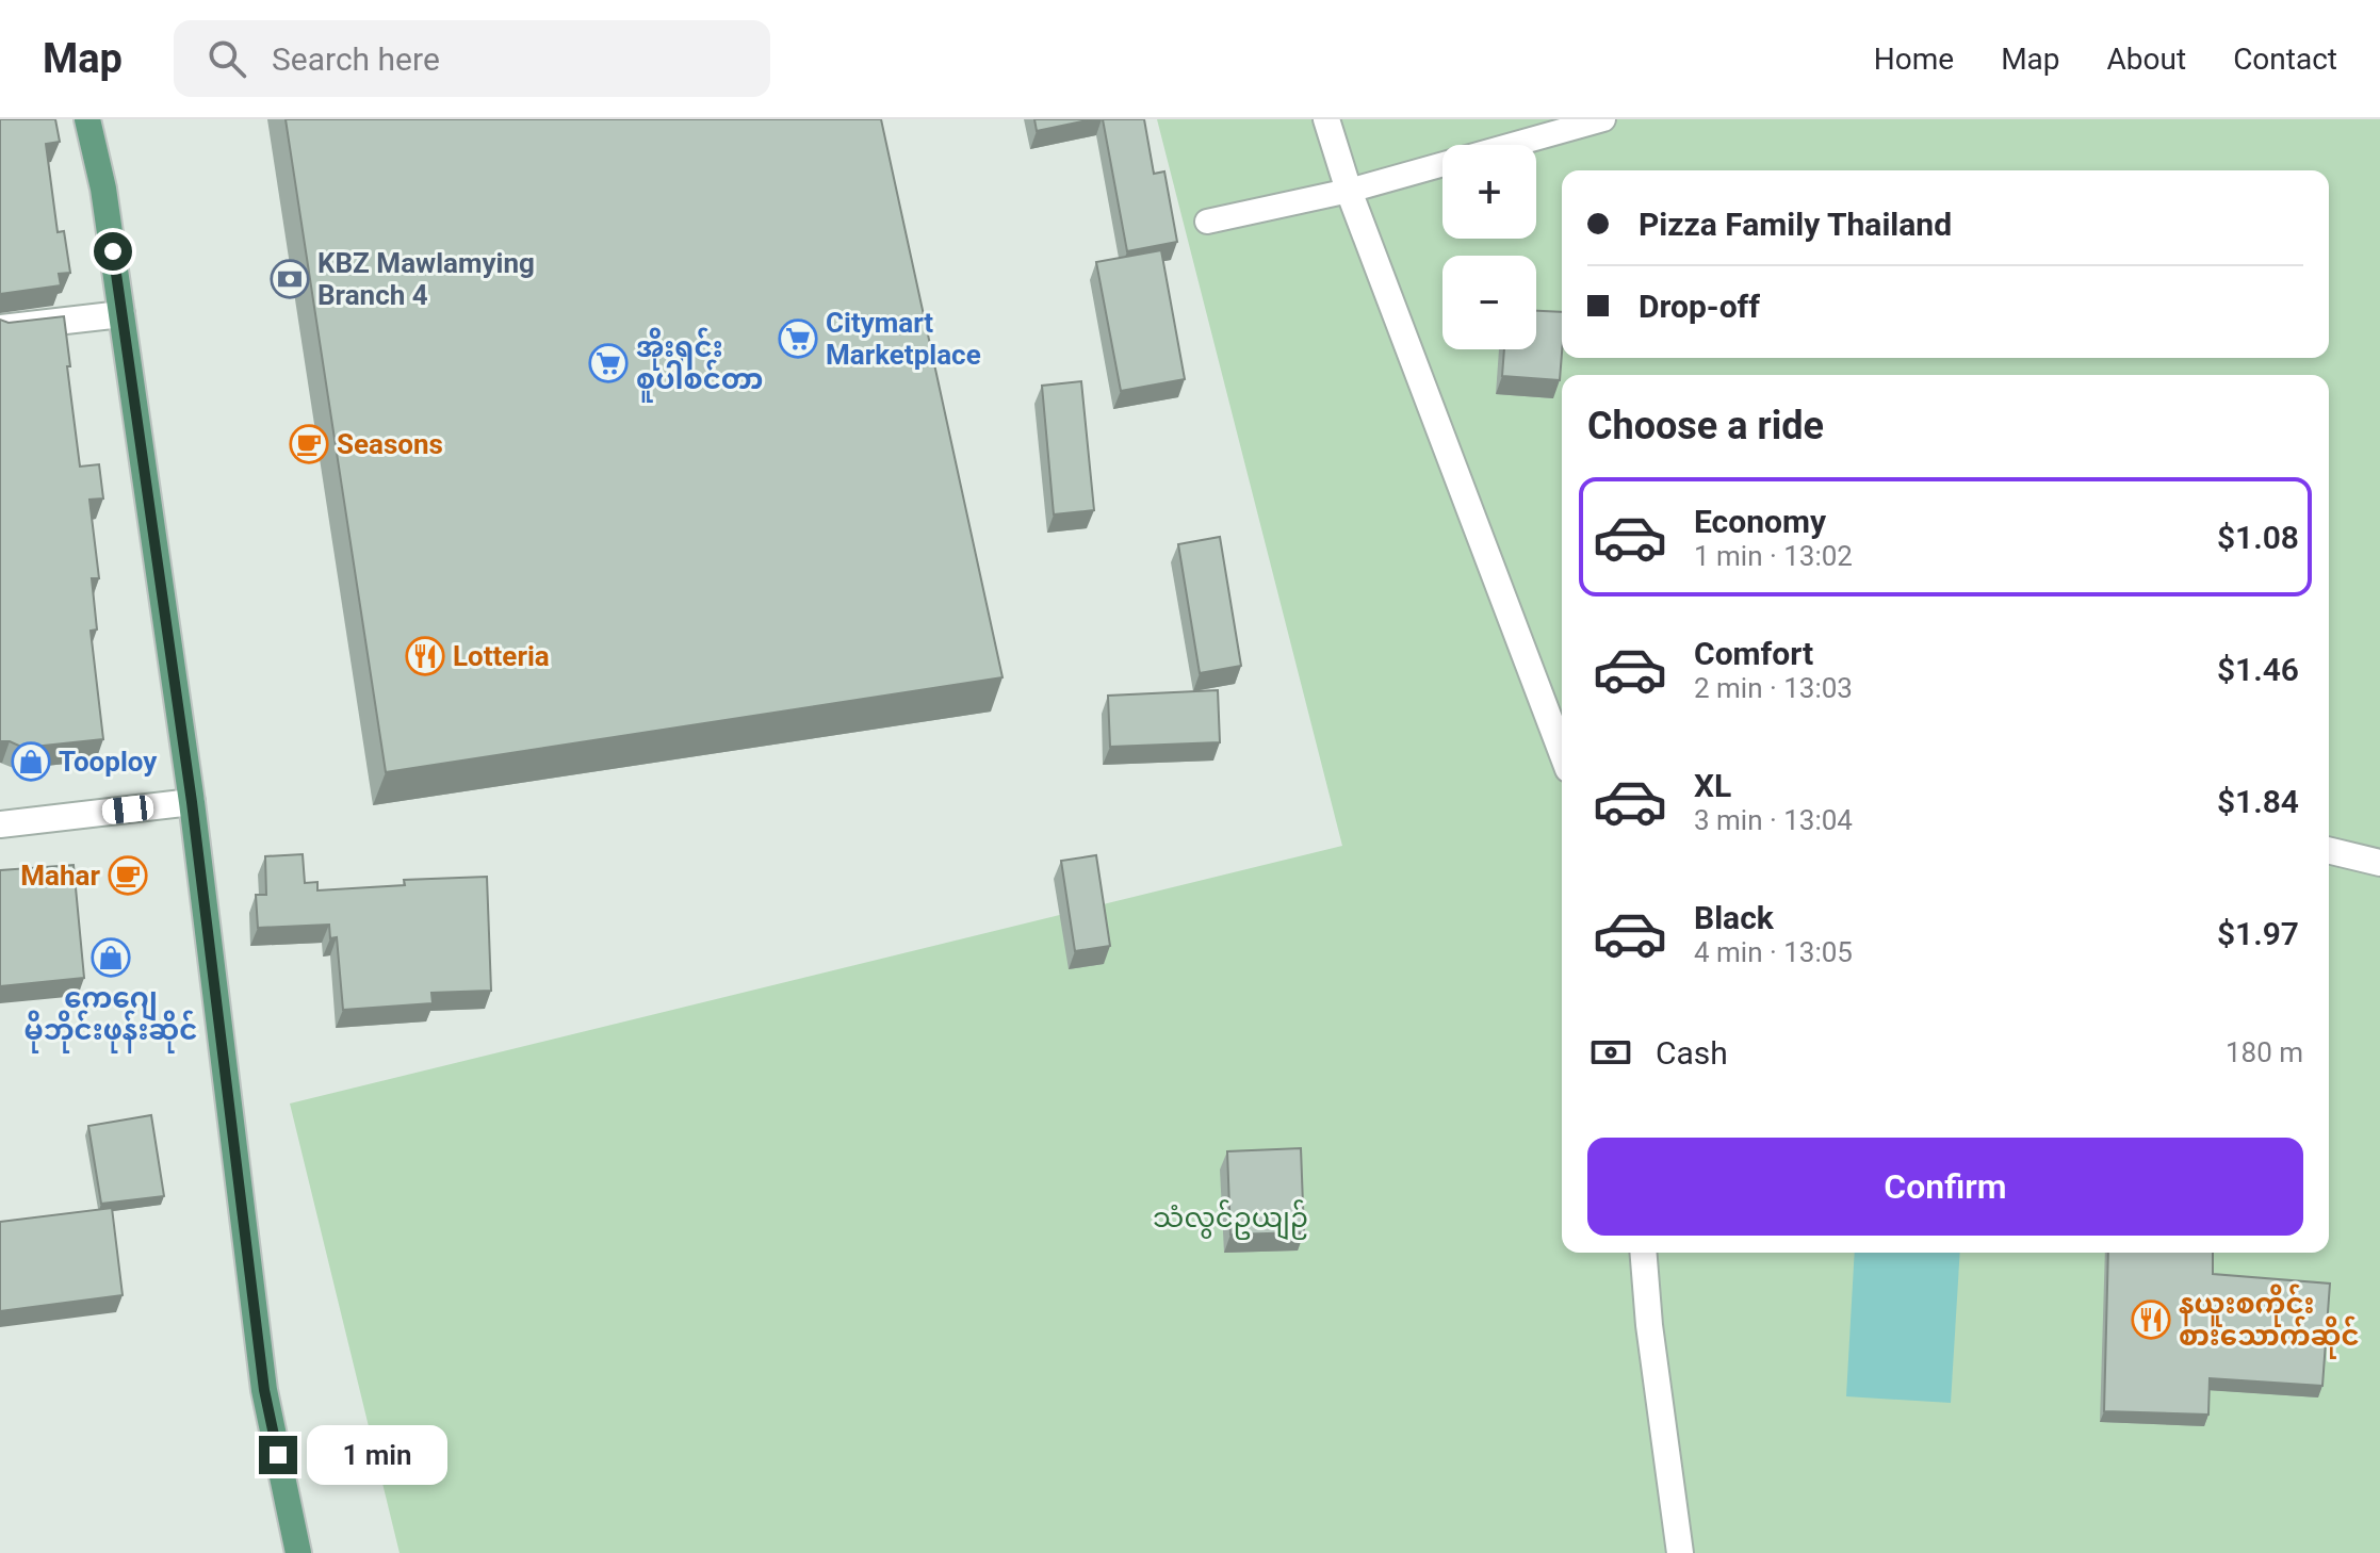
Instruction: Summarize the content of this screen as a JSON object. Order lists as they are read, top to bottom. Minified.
{"parks":["သံလွင်ဥယျဉ်"],"places":{"bank":["KBZ Mawlamying Branch 4"],"supermarket":["Citymart Marketplace","အိုးရှင်း စူပါစင်တာ"],"cafe":["Seasons","Mahar"],"restaurant":["Lotteria","နယူးစကိုင်း စားသောက်ဆိုင်"],"shop":["Tooploy","ကေဂျေ မိုဘိုင်းဖုန်းဆိုင်"]},"page":{"header":"Map","search":"Search here","nav":["Home","Map","About","Contact"],"map_buttons":["+","−"],"banner":["Pizza Family Thailand","Drop-off"],"heading":"Choose a ride","list":[{"name":"Economy","note":"1 min · 13:02","value":"$1.08"},{"name":"Comfort","note":"2 min · 13:03","value":"$1.46"},{"name":"XL","note":"3 min · 13:04","value":"$1.84"},{"name":"Black","note":"4 min · 13:05","value":"$1.97"}],"pay":["Cash","180 m"],"buttons":"Confirm","bubble":"1 min"}}
